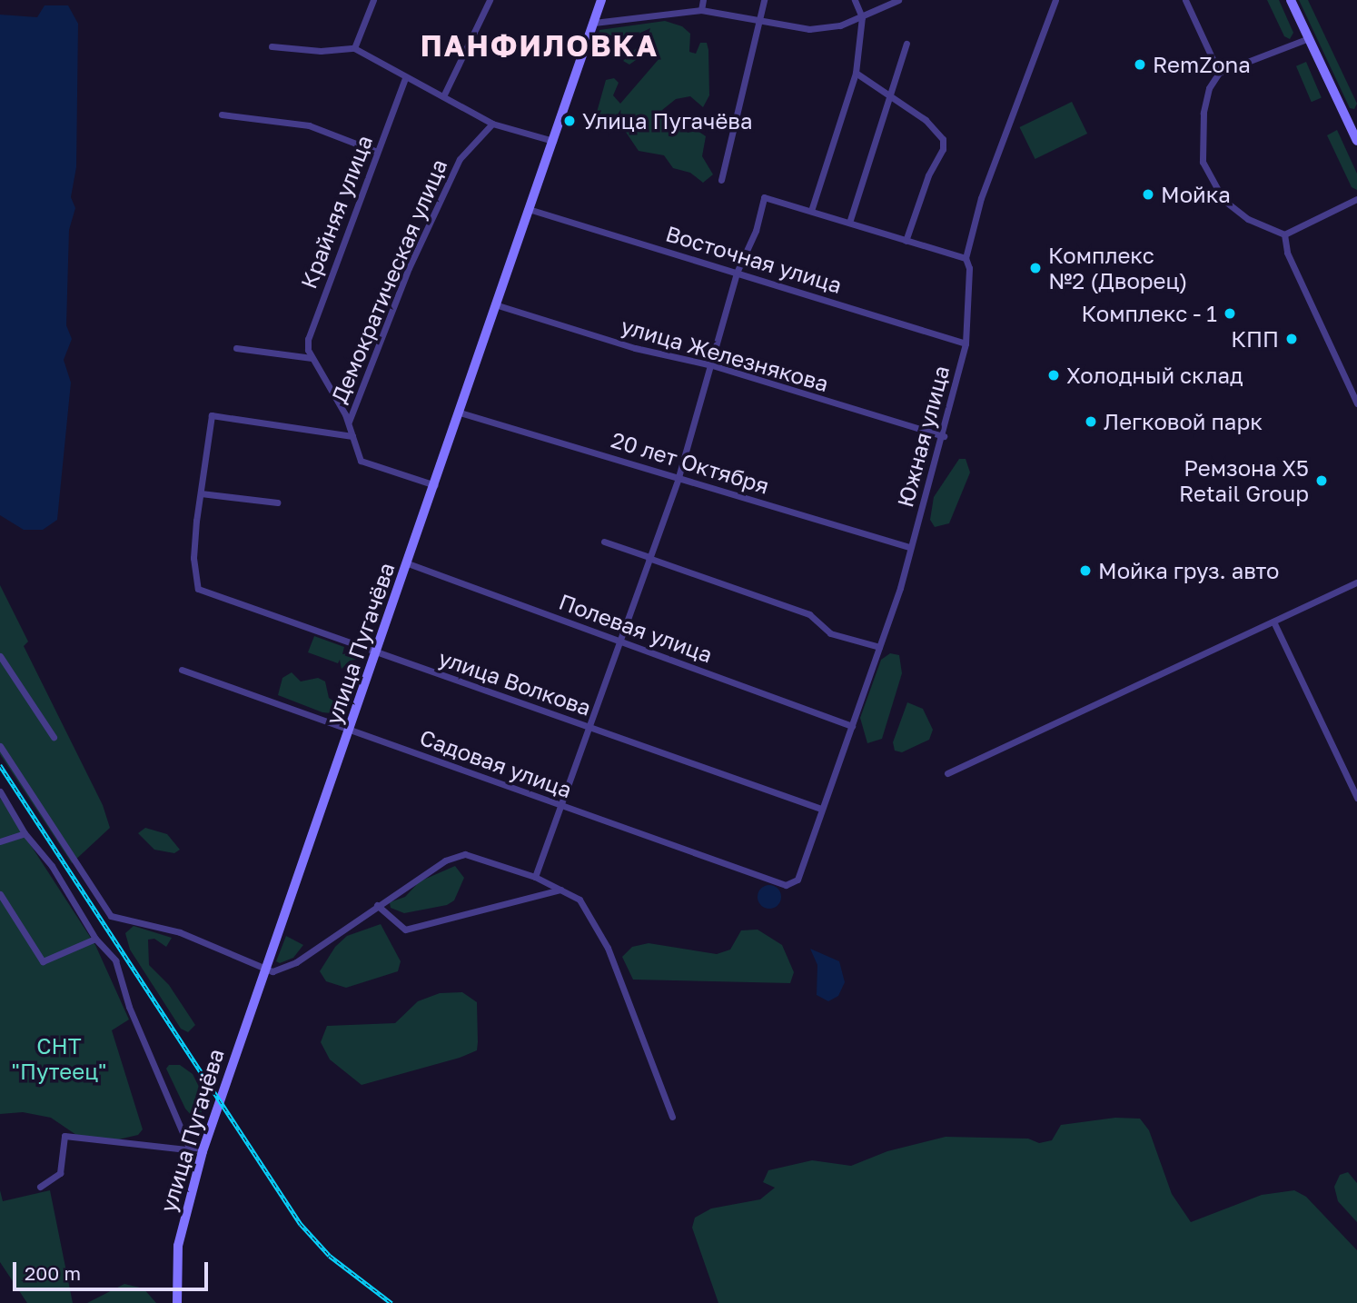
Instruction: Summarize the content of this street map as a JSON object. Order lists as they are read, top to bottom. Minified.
{"streets":{"street":["Крайняя улица","Восточная улица","Демократическая улица","улица Железнякова","Южная улица","20 лет Октября","Полевая улица","улица Пугачёва","улица Волкова","Садовая улица"]},"crossings":[["Восточная улица","Южная улица"],["Восточная улица","улица Пугачёва"],["улица Железнякова","Южная улица"],["улица Железнякова","улица Пугачёва"],["Южная улица","20 лет Октября"],["Южная улица","Полевая улица"],["Южная улица","улица Волкова"],["Южная улица","Садовая улица"],["20 лет Октября","улица Пугачёва"],["Полевая улица","улица Пугачёва"],["улица Пугачёва","улица Волкова"],["улица Пугачёва","Садовая улица"]],"districts":["ПАНФИЛОВКА"],"parks":["СНТ \"Путеец\""],"places":["RemZona","Улица Пугачёва","Мойка","Комплекс №2 (Дворец)","Комплекс - 1","КПП","Холодный склад","Легковой парк","Ремзона X5 Retail Group","Мойка груз. авто"],"scale_bar":"200 m"}
